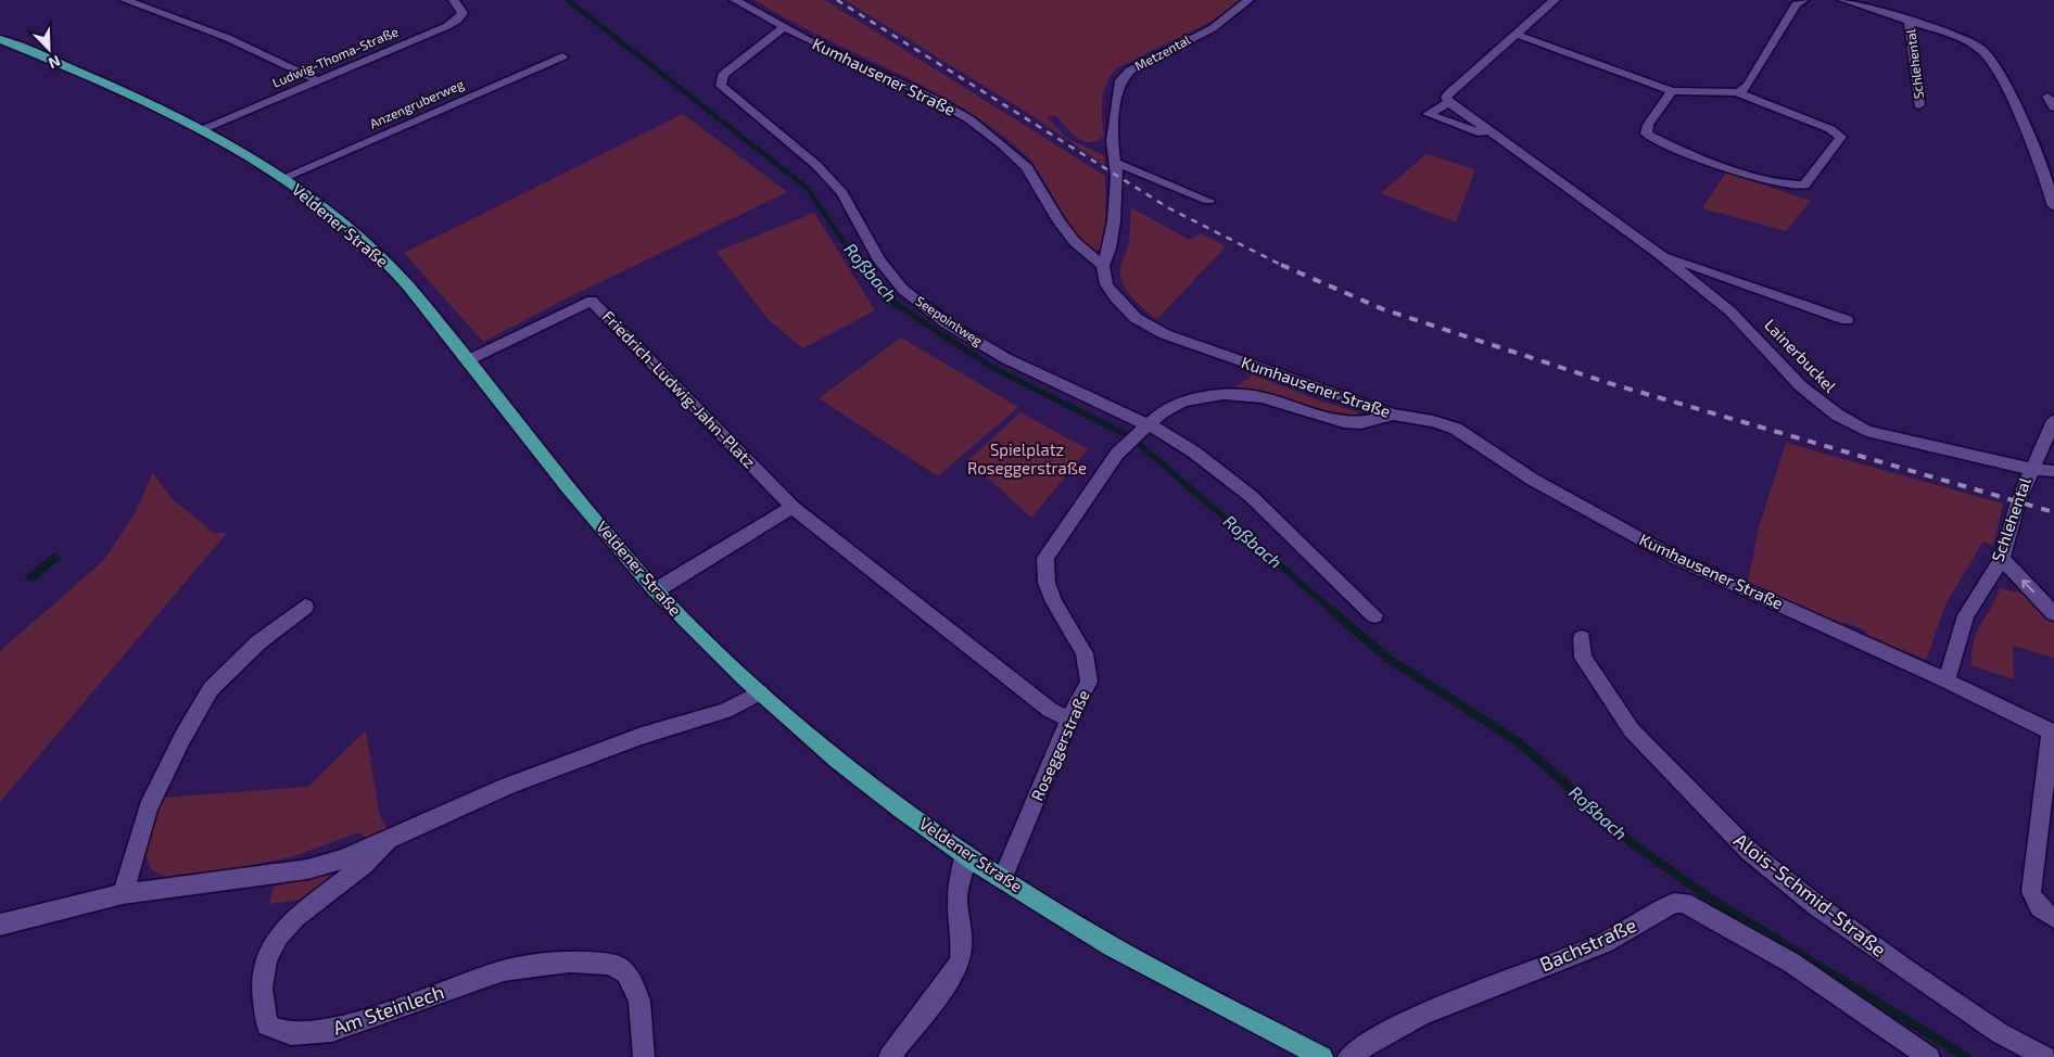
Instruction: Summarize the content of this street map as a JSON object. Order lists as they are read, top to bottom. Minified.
{"streets":{"main road":["Veldener Straße"],"street":["Metzental","Ludwig-Thoma-Straße","Schlehental","Kumhausener Straße","Anzengruberweg","Seepointweg","Lainerbuckel","Friedrich-Ludwig-Jahn-Platz","Roseggerstraße","Alois-Schmid-Straße","Bachstraße","Am Steinlech"]},"crossings":[["Metzental","Kumhausener Straße"],["Ludwig-Thoma-Straße","Veldener Straße"],["Schlehental","Kumhausener Straße"],["Schlehental","Lainerbuckel"],["Kumhausener Straße","Seepointweg"],["Kumhausener Straße","Roseggerstraße"],["Anzengruberweg","Veldener Straße"],["Veldener Straße","Friedrich-Ludwig-Jahn-Platz"],["Veldener Straße","Roseggerstraße"],["Veldener Straße","Am Steinlech"],["Seepointweg","Roseggerstraße"],["Friedrich-Ludwig-Jahn-Platz","Roseggerstraße"]],"water":["Roßbach"],"parks":["Spielplatz Roseggerstraße"],"north":"bottom right"}
